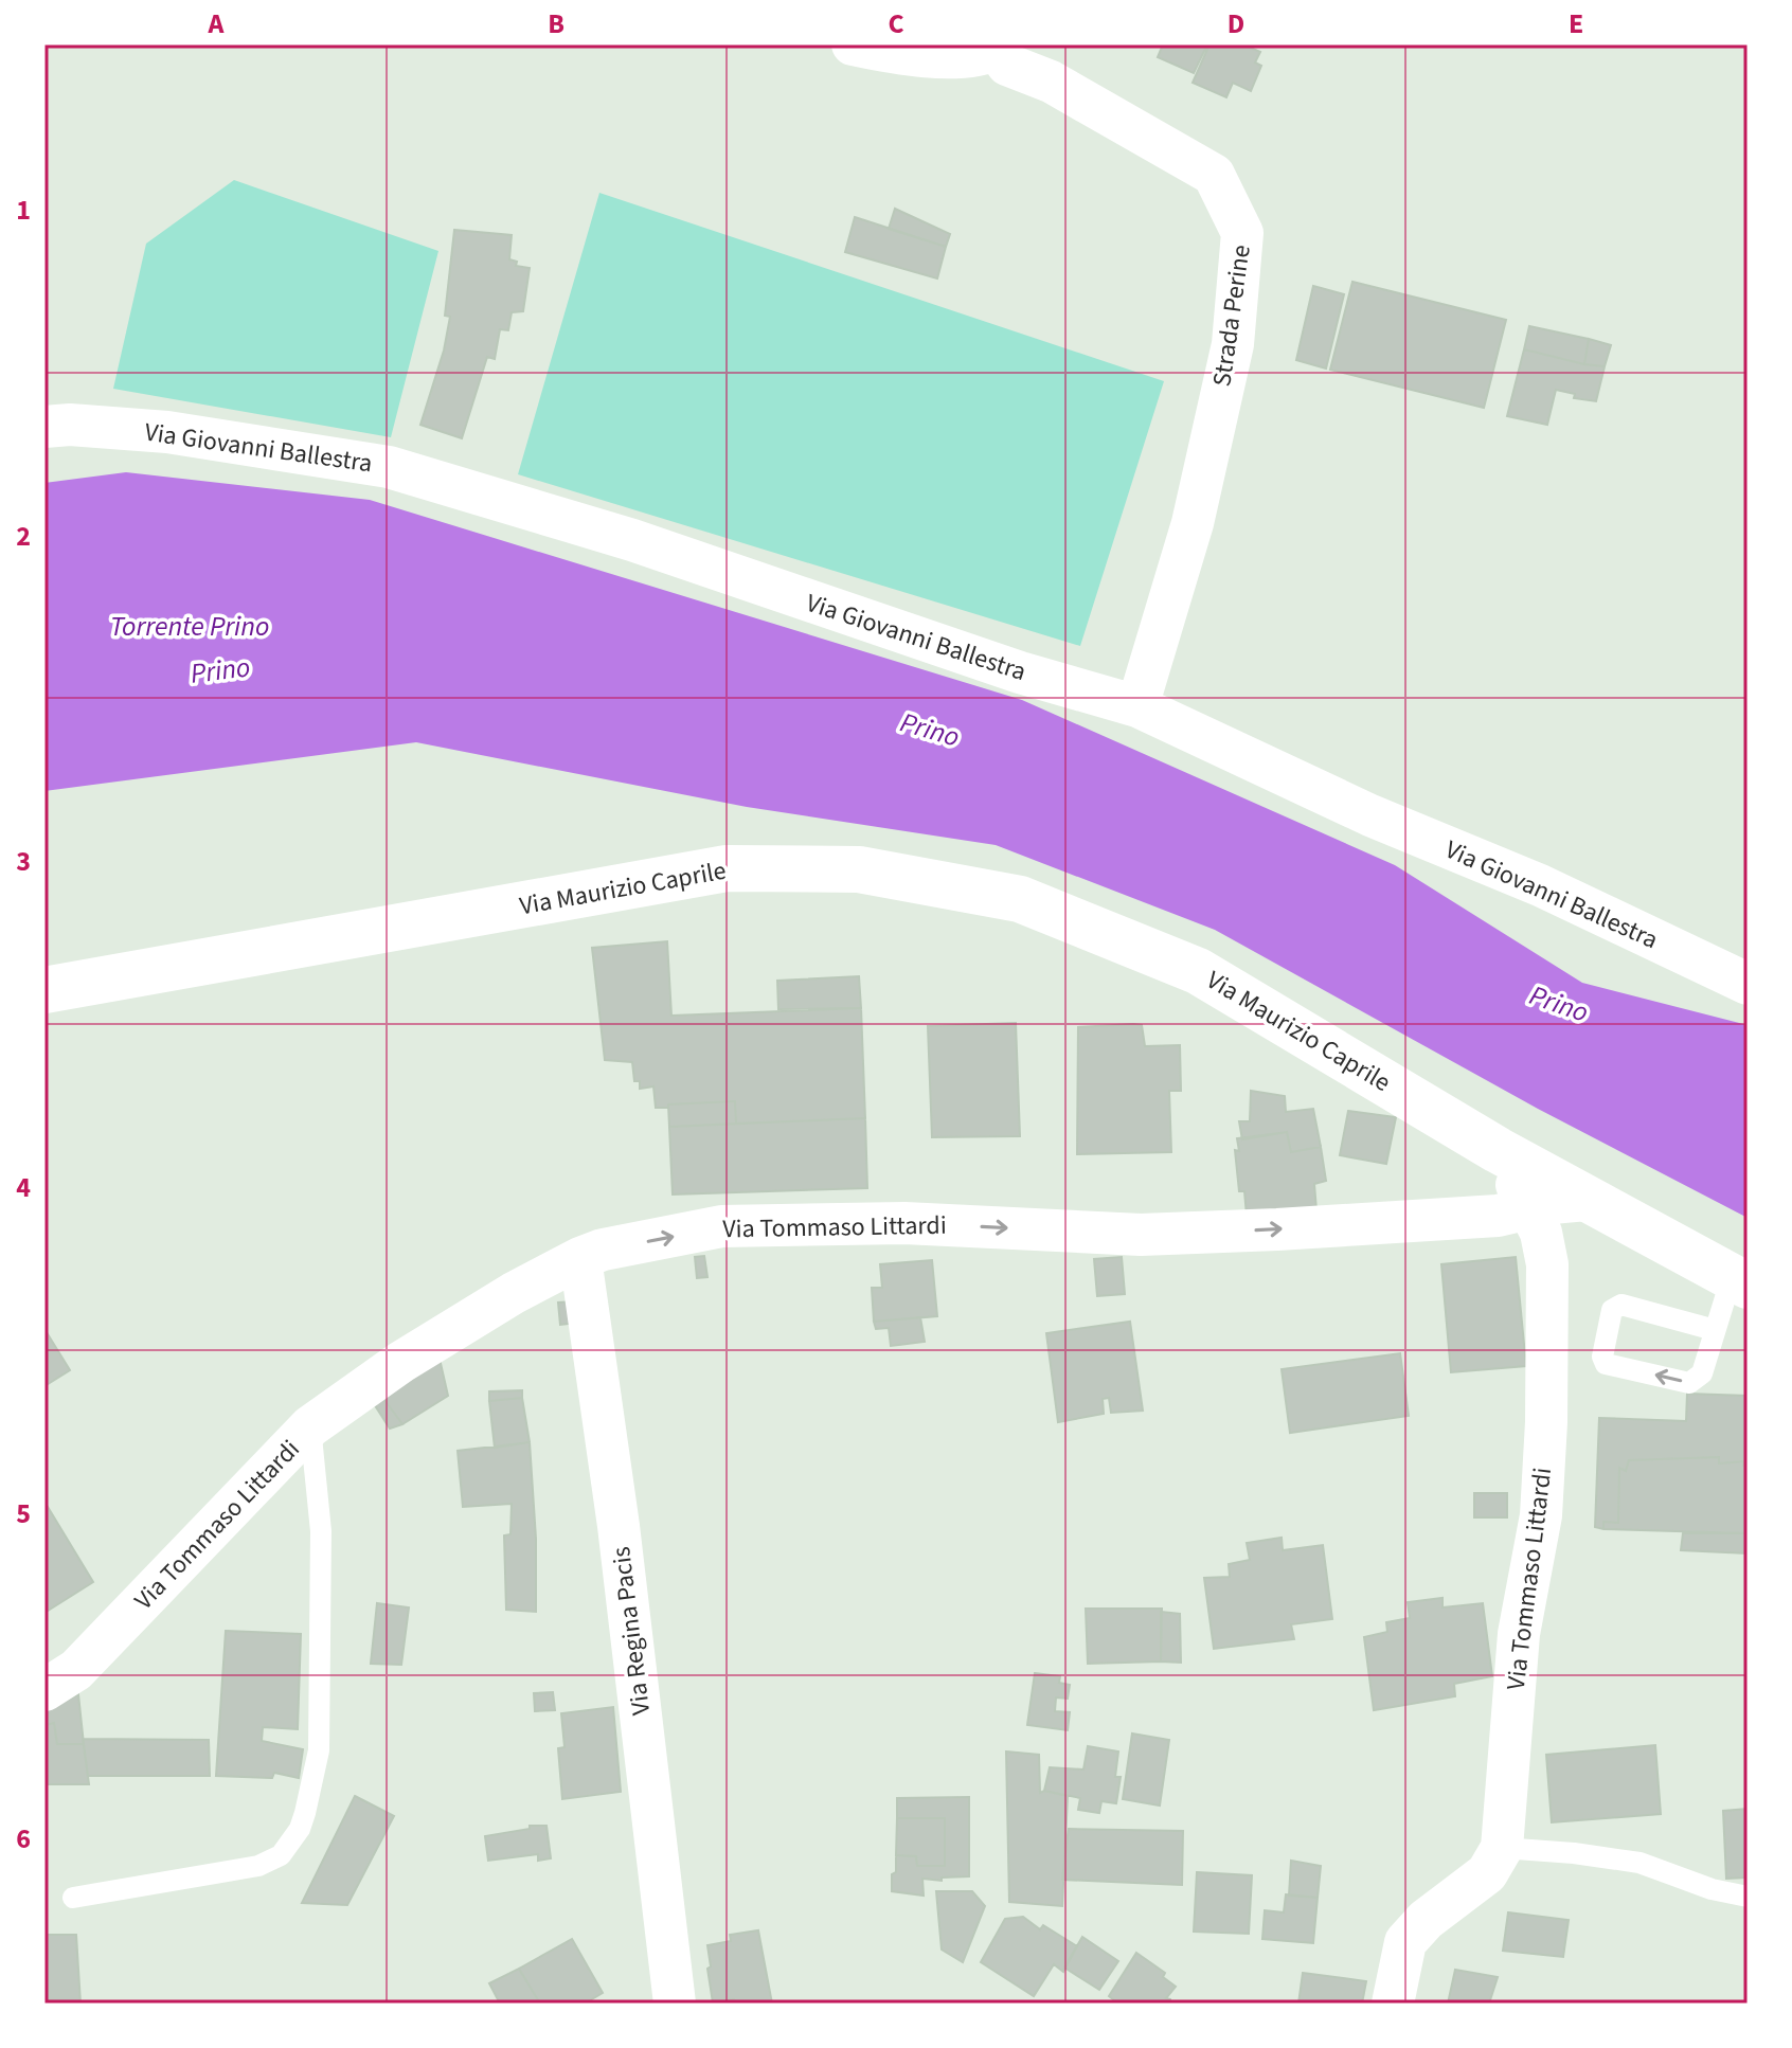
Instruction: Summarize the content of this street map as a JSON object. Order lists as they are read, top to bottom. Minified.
{"streets":{"main road":["Via Maurizio Caprile"],"street":["Strada Perine","Via Giovanni Ballestra","Via Tommaso Littardi","Via Regina Pacis"]},"crossings":[["Strada Perine","Via Giovanni Ballestra"],["Via Maurizio Caprile","Via Tommaso Littardi"],["Via Tommaso Littardi","Via Regina Pacis"]],"one_way":["Via Tommaso Littardi"],"water":["Torrente Prino","Prino"],"grid":{"columns":["A","B","C","D","E"],"rows":["1","2","3","4","5","6"]}}
